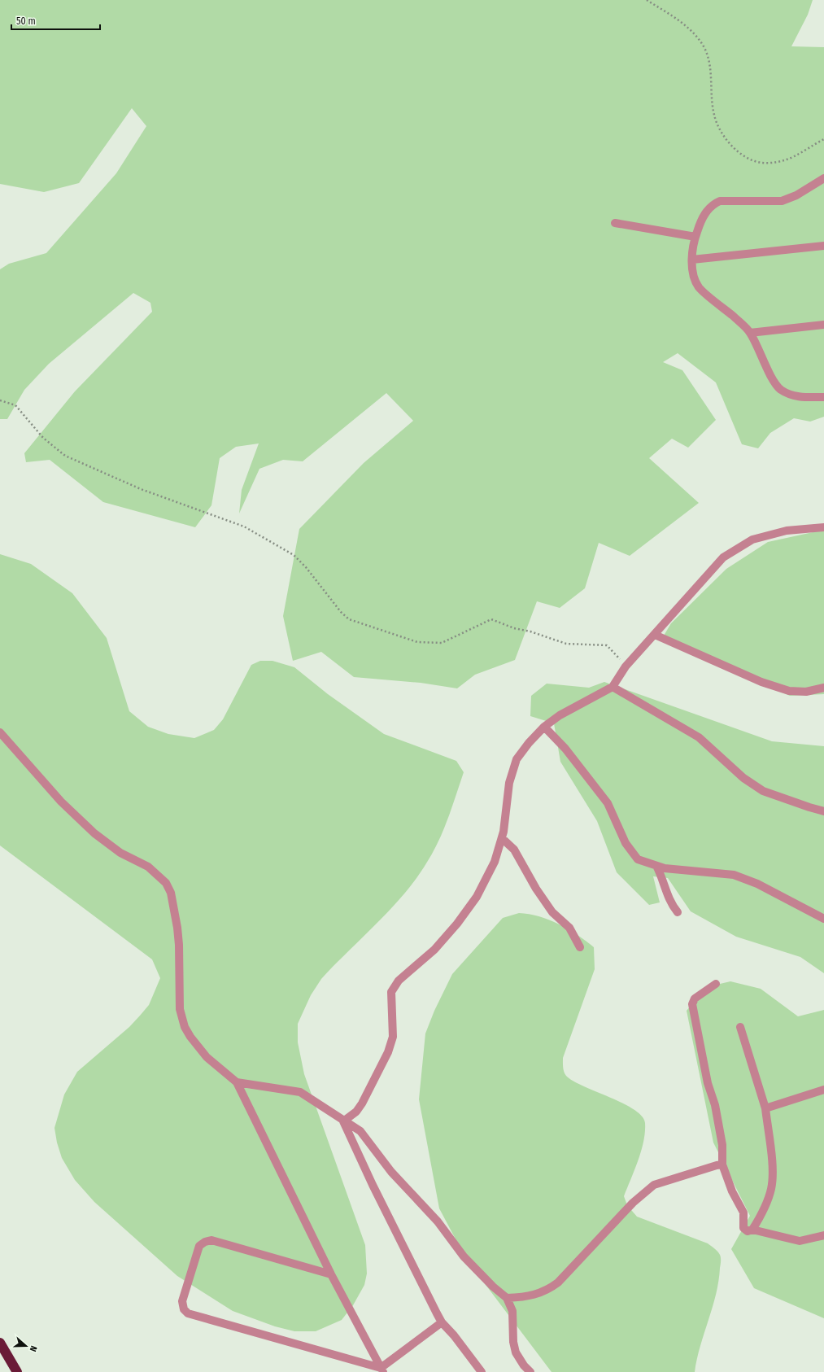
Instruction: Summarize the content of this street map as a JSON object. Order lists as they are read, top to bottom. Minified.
{"scale_bar":"50 m","north":"right"}
